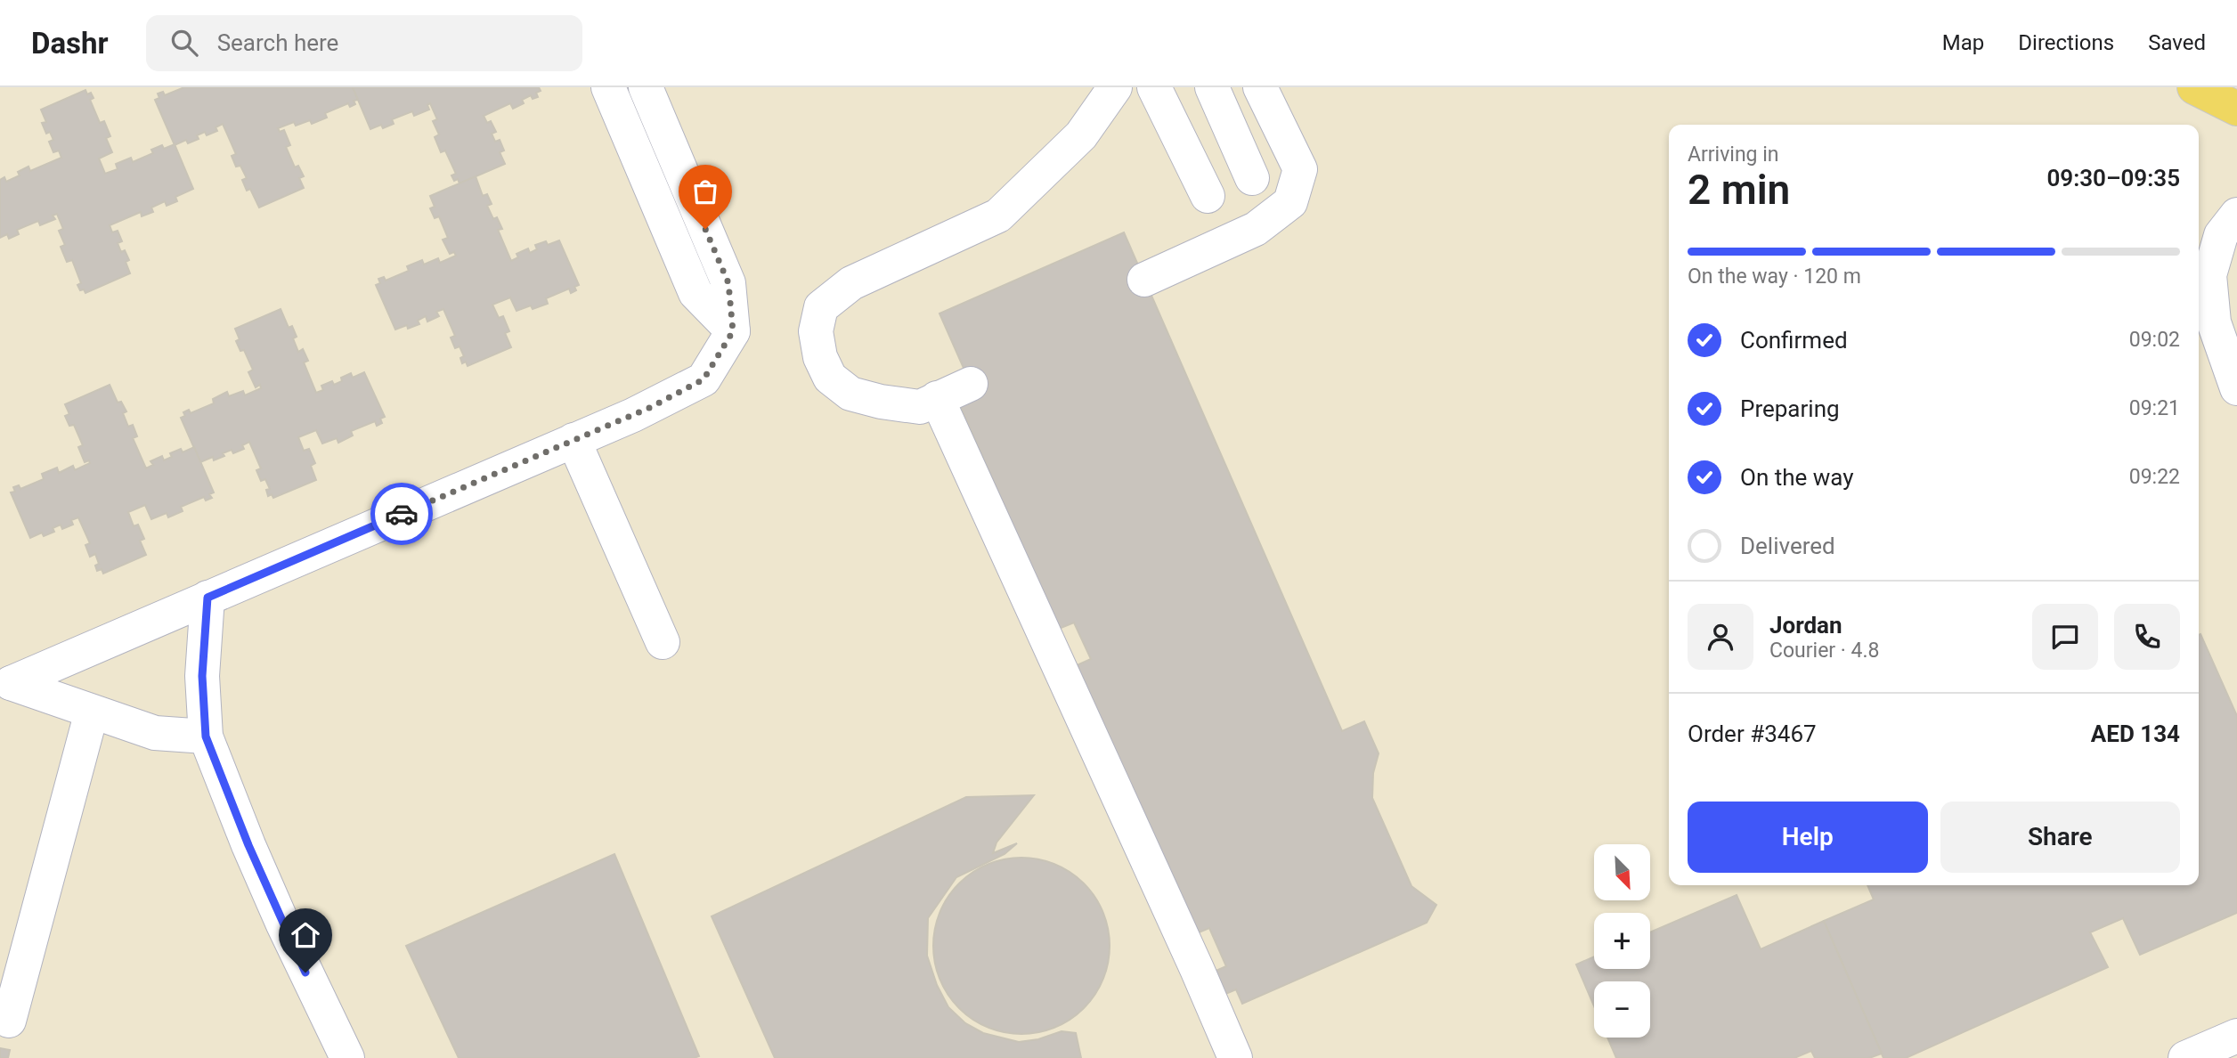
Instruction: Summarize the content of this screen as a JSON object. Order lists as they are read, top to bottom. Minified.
{"north":"bottom right","page":{"header":"Dashr","search":"Search here","nav":["Map","Directions","Saved"],"heading":["2 min","Arriving in","09:30–09:35"],"panel":["Jordan","Courier · 4.8","Order #3467","AED 134"],"bar":"On the way · 120 m","list":[["Confirmed","09:02"],["Preparing","09:21"],["On the way","09:22"],"Delivered"],"buttons":["Help","Share"],"map_buttons":["+","−"]}}
